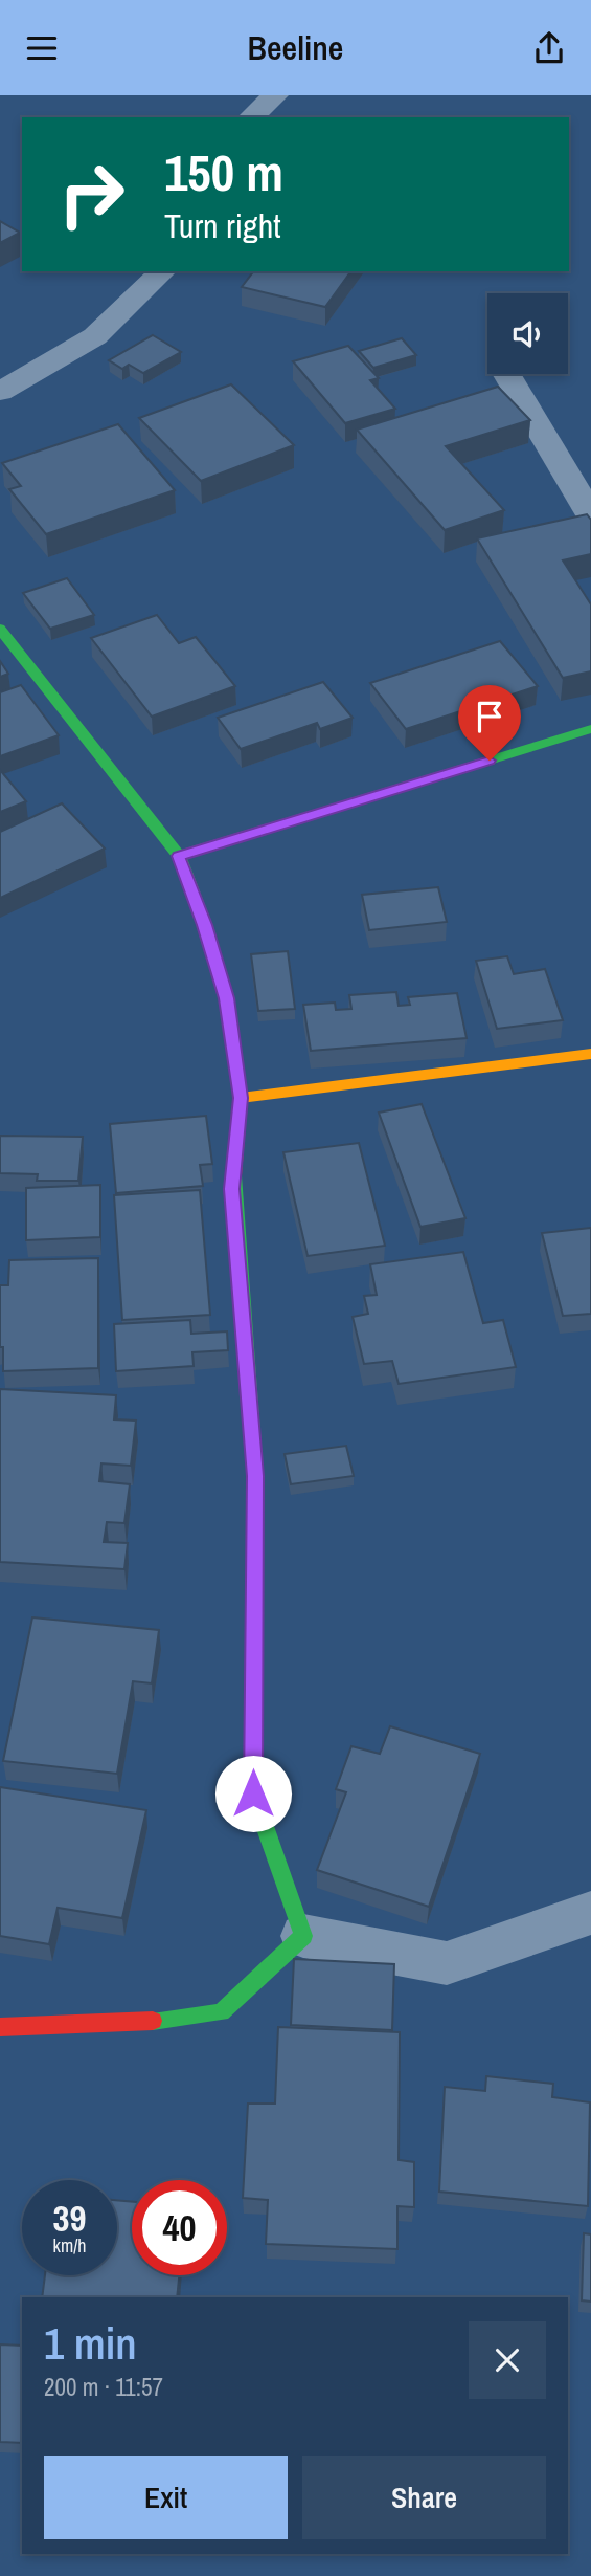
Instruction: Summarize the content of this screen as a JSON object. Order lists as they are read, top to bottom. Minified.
{"page":{"header":"Beeline","turn":["150 m","Turn right"],"speed":"39 km/h","limit":"40","heading":["1 min","200 m · 11:57"],"buttons":["Exit","Share"]}}
